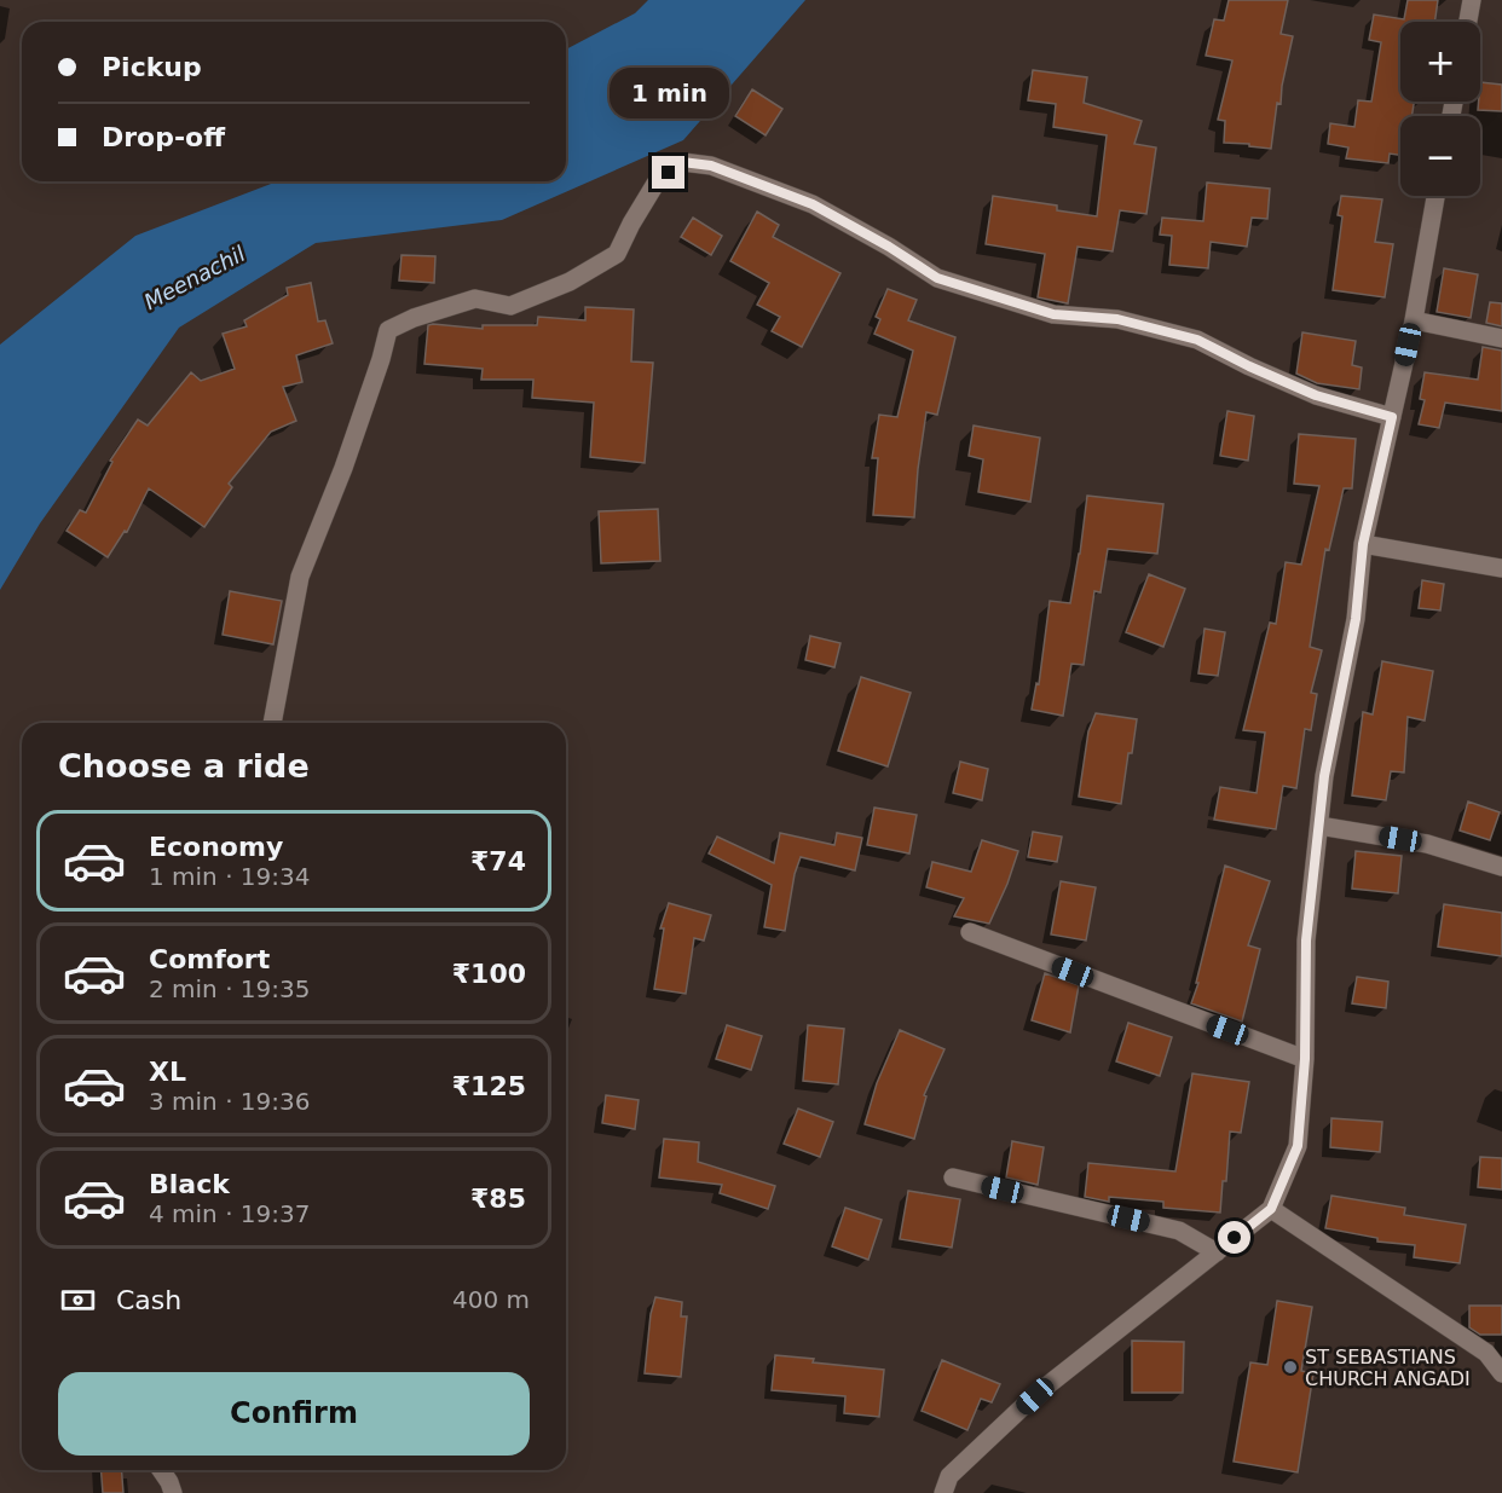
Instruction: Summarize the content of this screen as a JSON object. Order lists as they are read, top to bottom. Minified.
{"water":["Meenachil"],"places":["ST SEBASTIANS CHURCH ANGADI"],"page":{"map_buttons":["+","−"],"banner":["Pickup","Drop-off"],"bubble":"1 min","heading":"Choose a ride","list":[{"name":"Economy","note":"1 min · 19:34","value":"₹74"},{"name":"Comfort","note":"2 min · 19:35","value":"₹100"},{"name":"XL","note":"3 min · 19:36","value":"₹125"},{"name":"Black","note":"4 min · 19:37","value":"₹85"}],"pay":["Cash","400 m"],"buttons":"Confirm"}}
